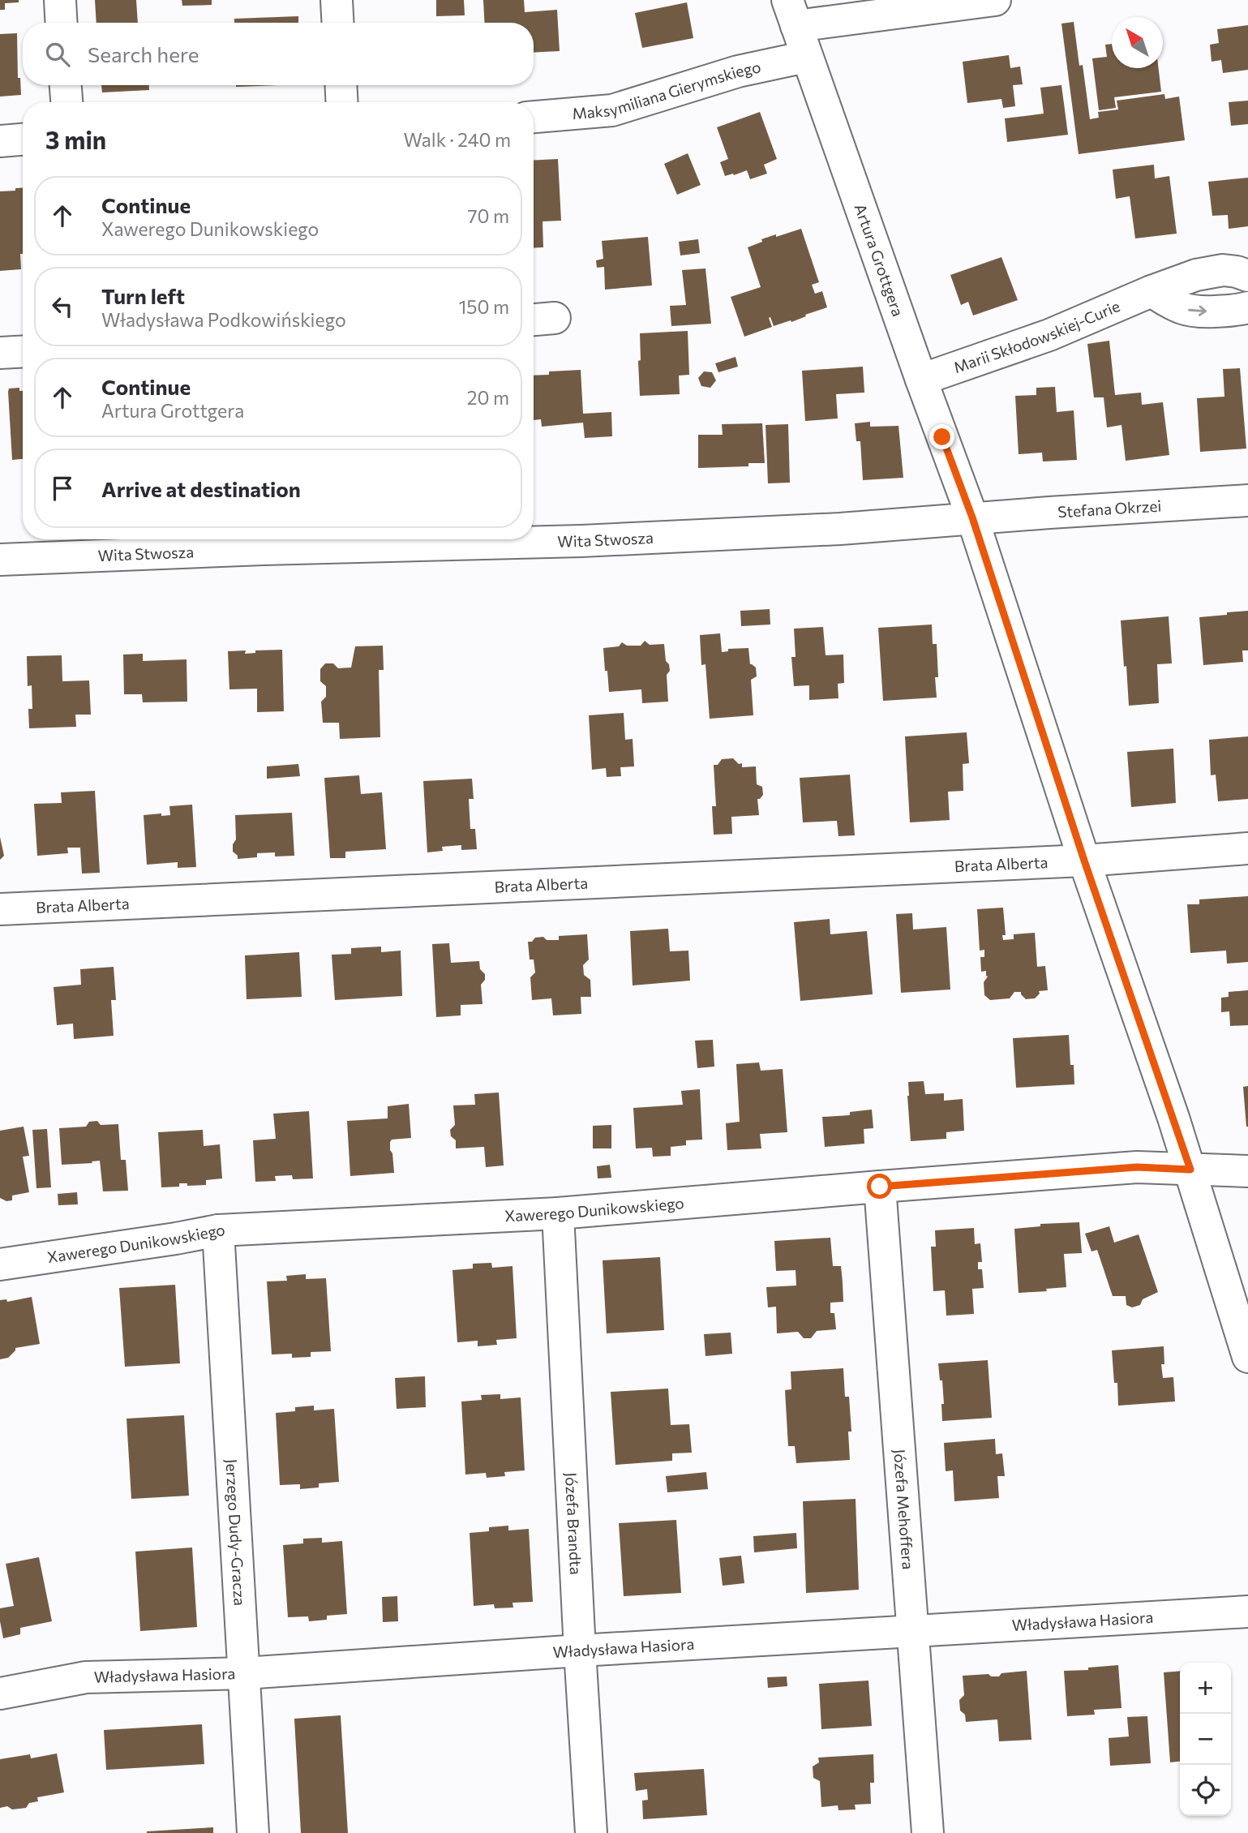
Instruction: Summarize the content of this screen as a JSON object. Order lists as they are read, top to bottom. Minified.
{"streets":{"street":["Maksymiliana Gierymskiego","Artura Grottgera","Marii Skłodowskiej-Curie","Stefana Okrzei","Wita Stwosza","Brata Alberta","Xawerego Dunikowskiego","Józefa Mehoffera","Józefa Brandta","Jerzego Dudy-Gracza","Władysława Hasiora"]},"crossings":[["Maksymiliana Gierymskiego","Artura Grottgera"],["Artura Grottgera","Marii Skłodowskiej-Curie"],["Artura Grottgera","Stefana Okrzei"],["Artura Grottgera","Wita Stwosza"],["Artura Grottgera","Brata Alberta"],["Artura Grottgera","Xawerego Dunikowskiego"],["Stefana Okrzei","Wita Stwosza"],["Xawerego Dunikowskiego","Józefa Mehoffera"],["Xawerego Dunikowskiego","Józefa Brandta"],["Xawerego Dunikowskiego","Jerzego Dudy-Gracza"],["Józefa Mehoffera","Władysława Hasiora"],["Józefa Brandta","Władysława Hasiora"],["Jerzego Dudy-Gracza","Władysława Hasiora"]],"north":"top left","page":{"search":"Search here","heading":["3 min","Walk · 240 m"],"list":[["Continue","Xawerego Dunikowskiego","70 m"],["Turn left","Władysława Podkowińskiego","150 m"],["Continue","Artura Grottgera","20 m"],"Arrive at destination"],"map_buttons":["+","−"]}}
